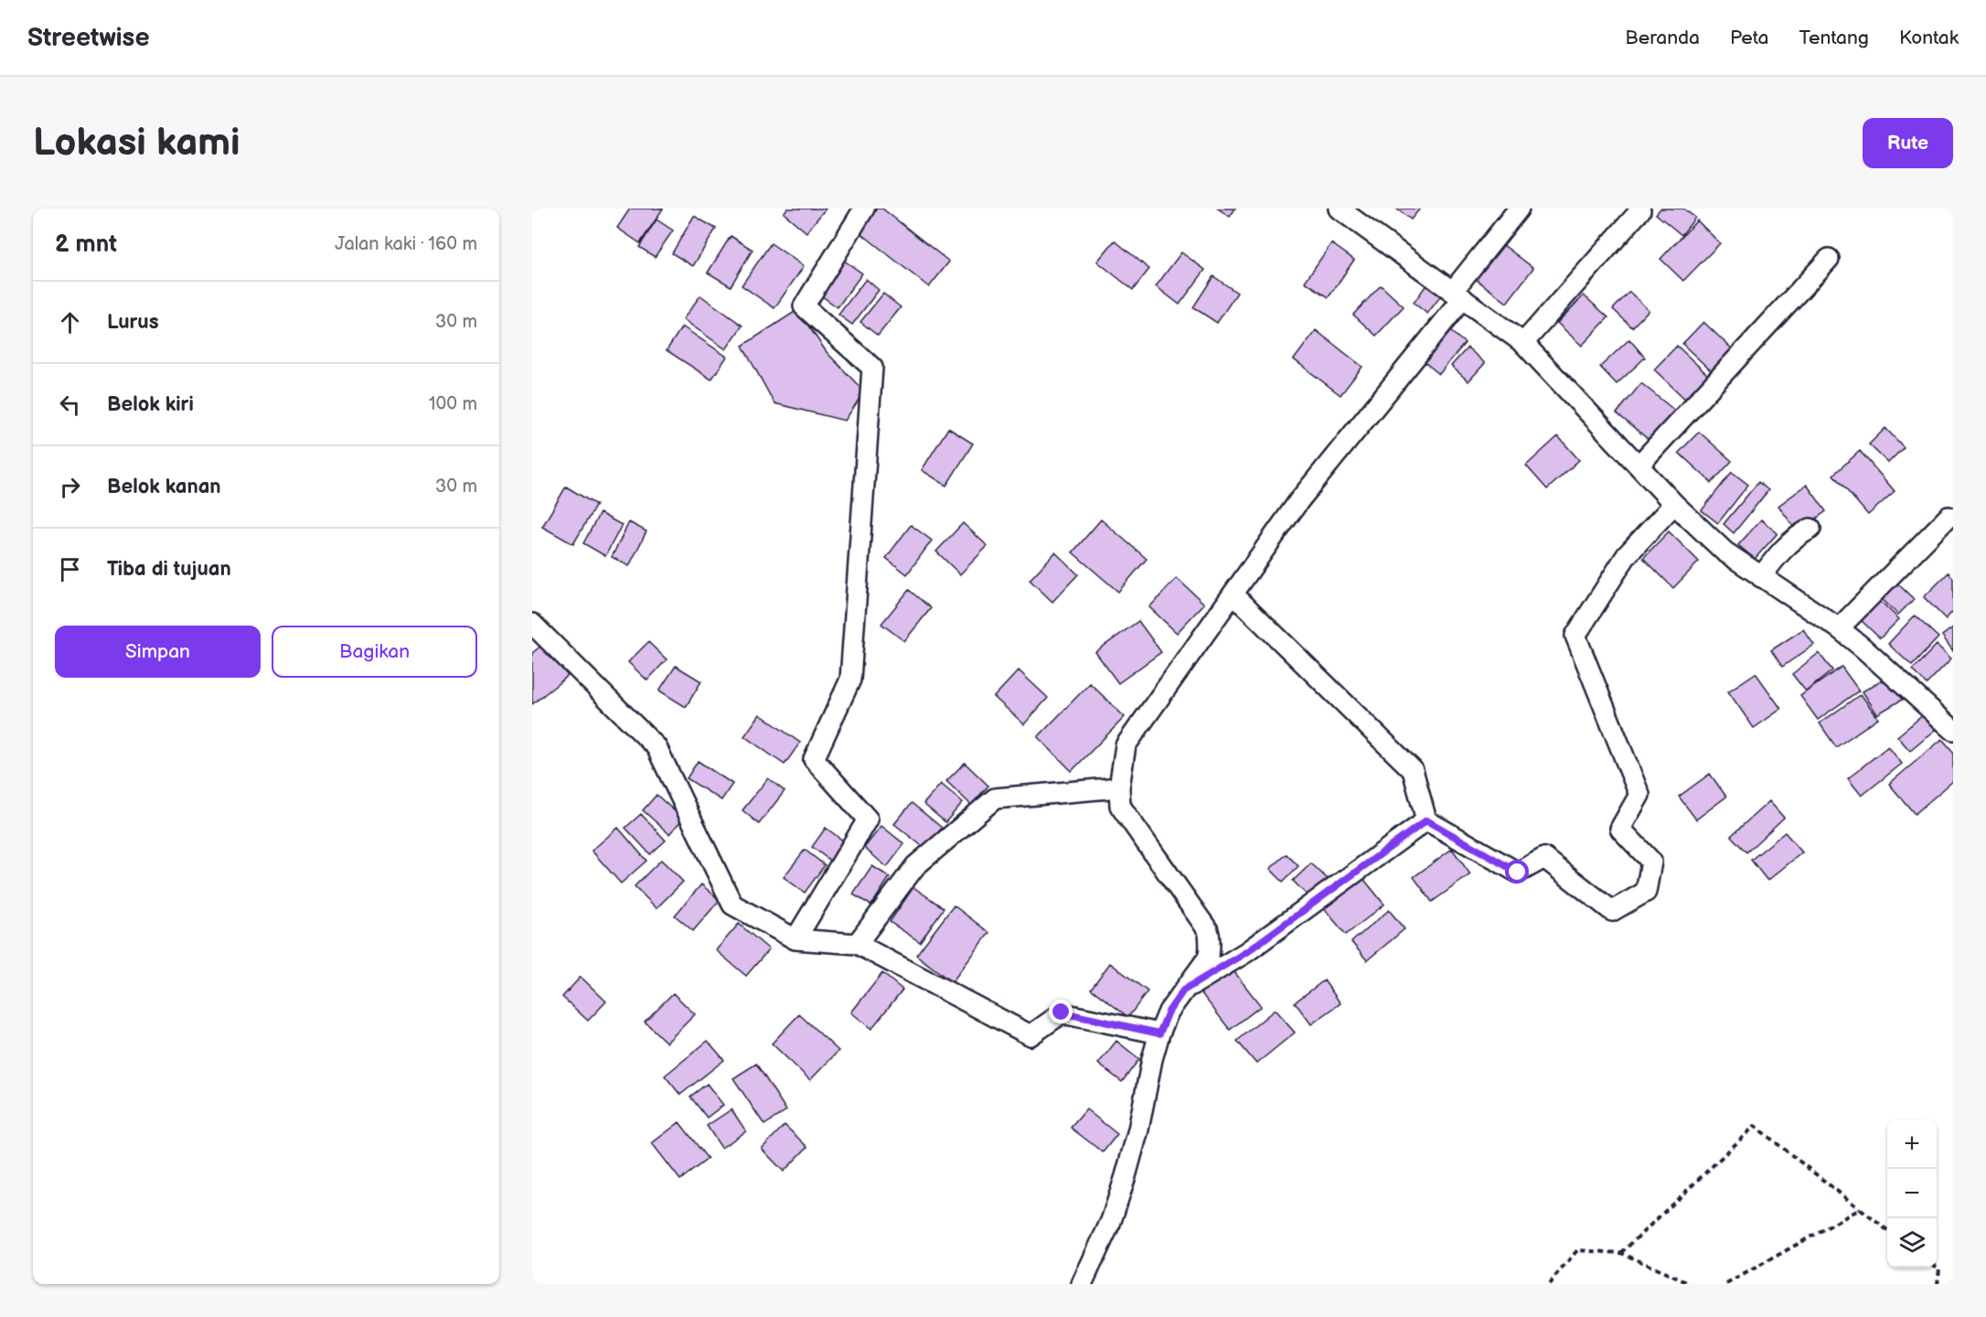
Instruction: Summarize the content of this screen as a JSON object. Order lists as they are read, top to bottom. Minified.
{"page":{"header":"Streetwise","nav":["Beranda","Peta","Tentang","Kontak"],"buttons":["Rute",["Simpan","Bagikan"]],"title":"Lokasi kami","heading":["2 mnt","Jalan kaki · 160 m"],"list":[["Lurus","30 m"],["Belok kiri","100 m"],["Belok kanan","30 m"],"Tiba di tujuan"],"map_buttons":["+","−"]}}
